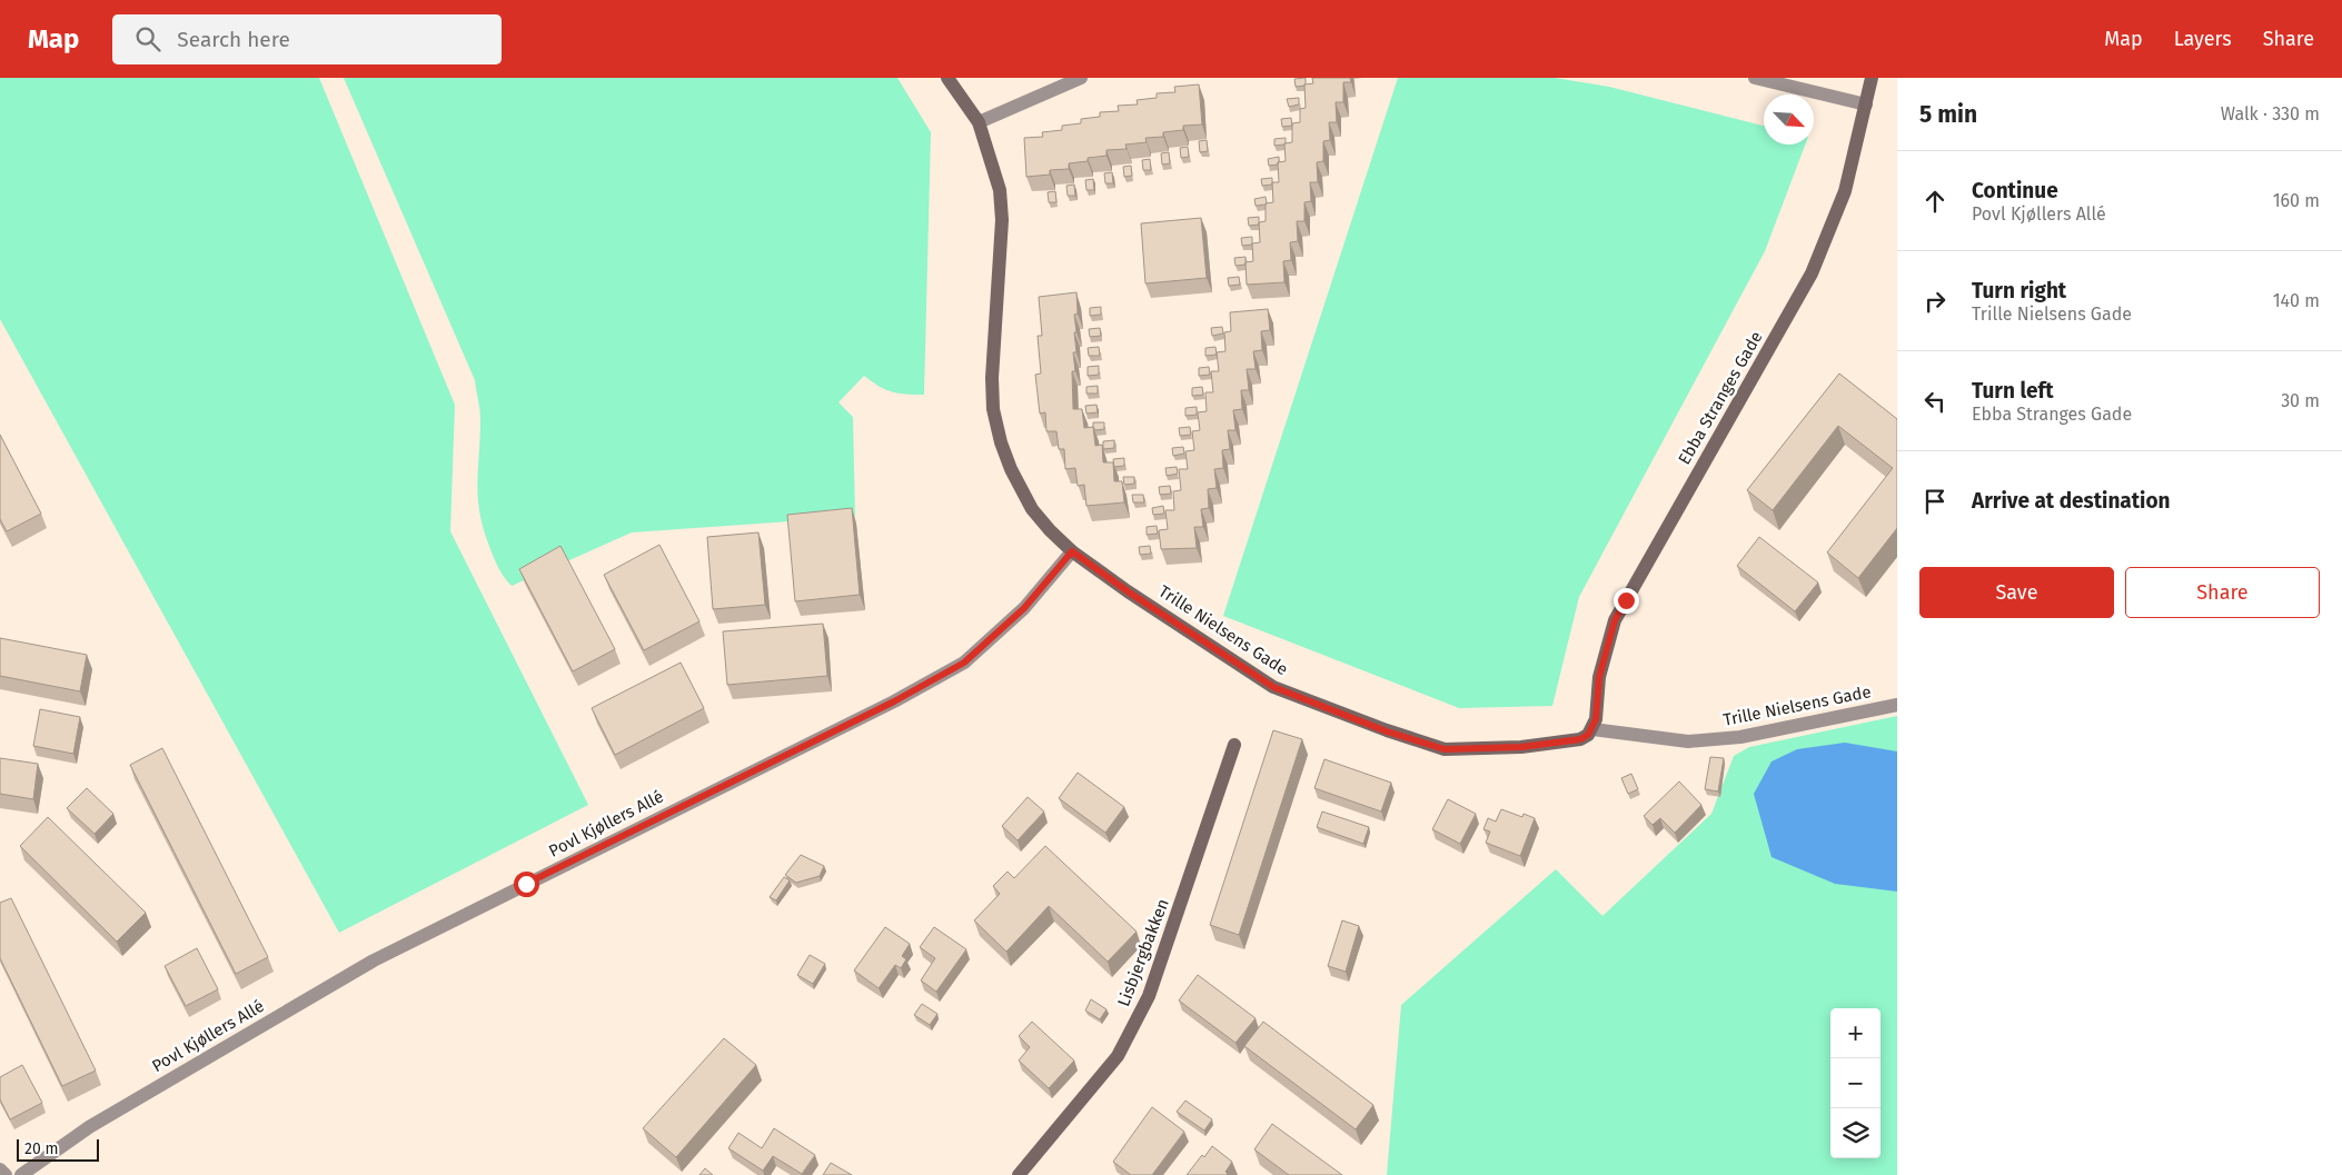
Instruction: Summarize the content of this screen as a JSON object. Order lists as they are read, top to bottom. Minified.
{"streets":{"street":["Ebba Stranges Gade","Trille Nielsens Gade","Povl Kjøllers Allé","Lisbjergbakken"]},"crossings":[["Ebba Stranges Gade","Trille Nielsens Gade"],["Trille Nielsens Gade","Povl Kjøllers Allé"]],"scale_bar":"20 m","north":"bottom right","page":{"header":"Map","search":"Search here","nav":["Map","Layers","Share"],"heading":["5 min","Walk · 330 m"],"list":[["Continue","Povl Kjøllers Allé","160 m"],["Turn right","Trille Nielsens Gade","140 m"],["Turn left","Ebba Stranges Gade","30 m"],"Arrive at destination"],"buttons":["Save","Share"],"map_buttons":["+","−"],"scale":"20 m"}}
